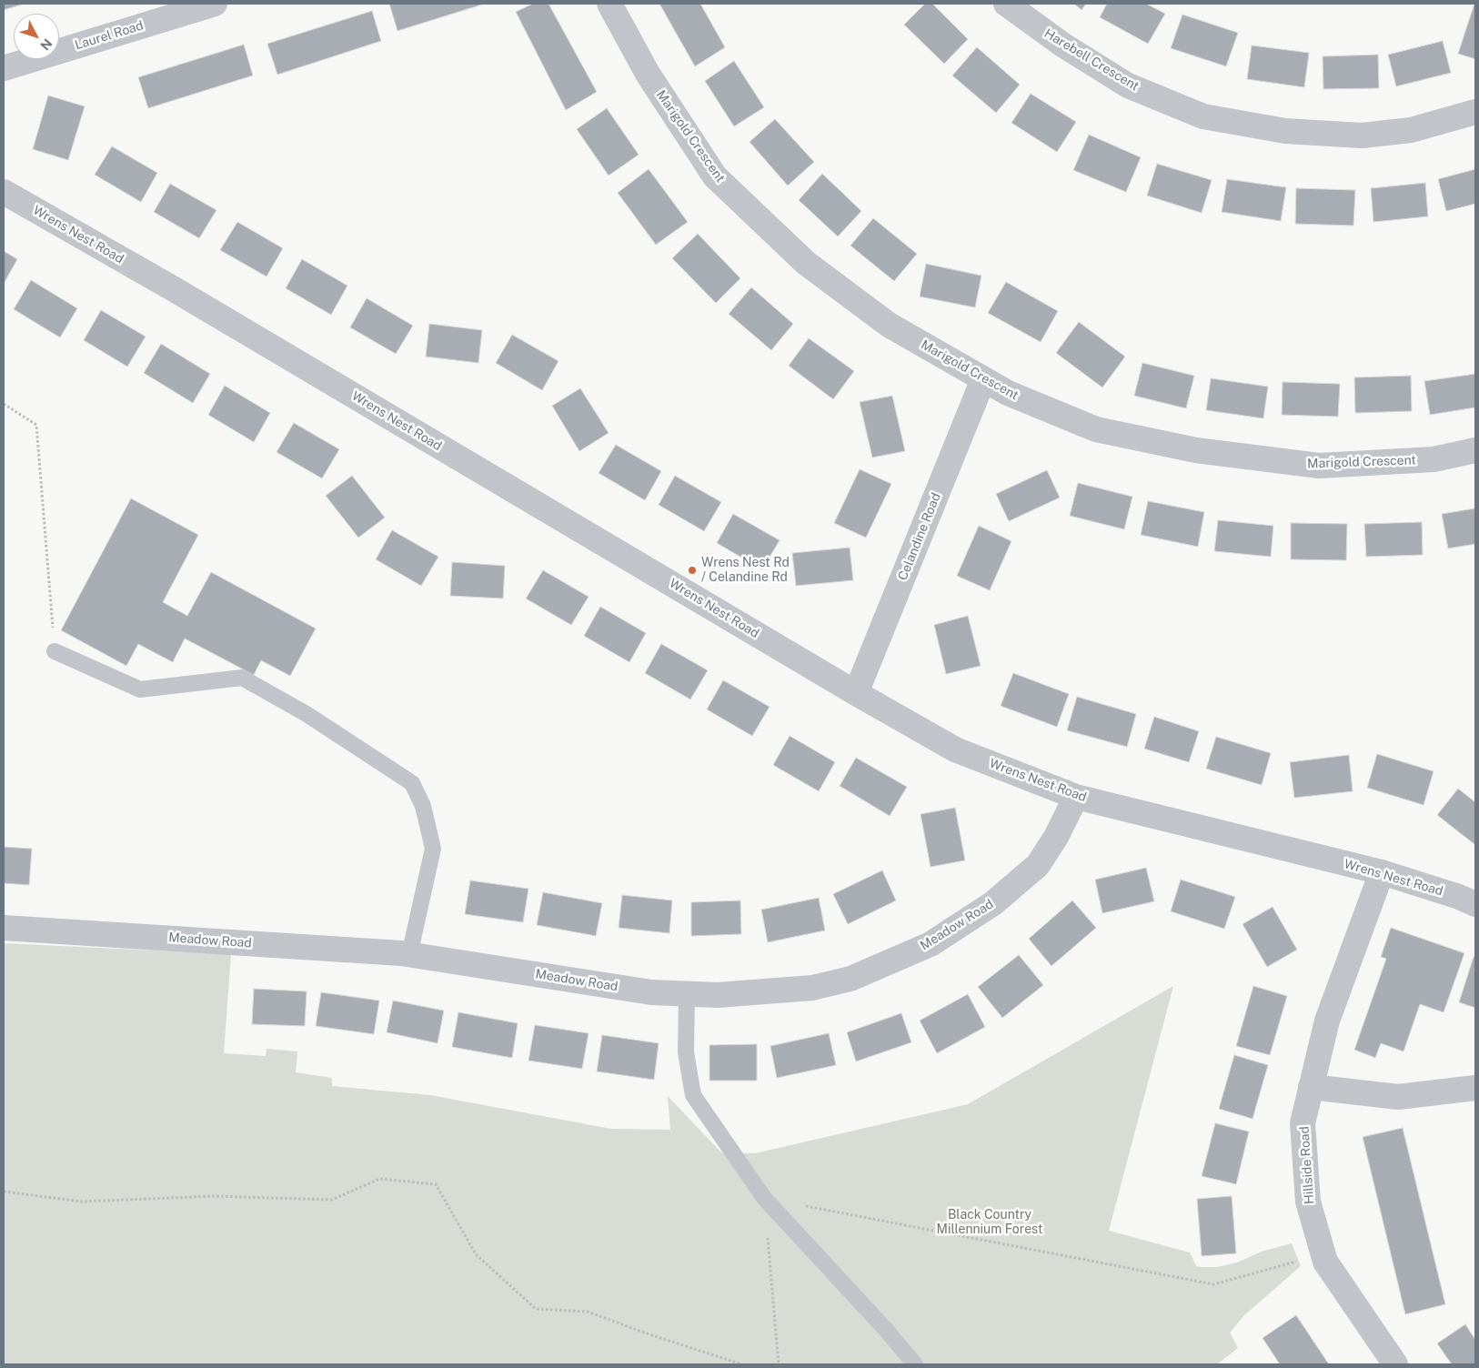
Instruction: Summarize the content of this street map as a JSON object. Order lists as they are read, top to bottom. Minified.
{"streets":{"street":["Laurel Road","Harebell Crescent","Marigold Crescent","Wrens Nest Road","Celandine Road","Meadow Road","Hillside Road"]},"crossings":[["Marigold Crescent","Celandine Road"],["Wrens Nest Road","Celandine Road"],["Wrens Nest Road","Meadow Road"],["Wrens Nest Road","Hillside Road"]],"parks":["Black Country Millennium Forest"],"places":["Wrens Nest Rd / Celandine Rd"],"north":"bottom right"}
